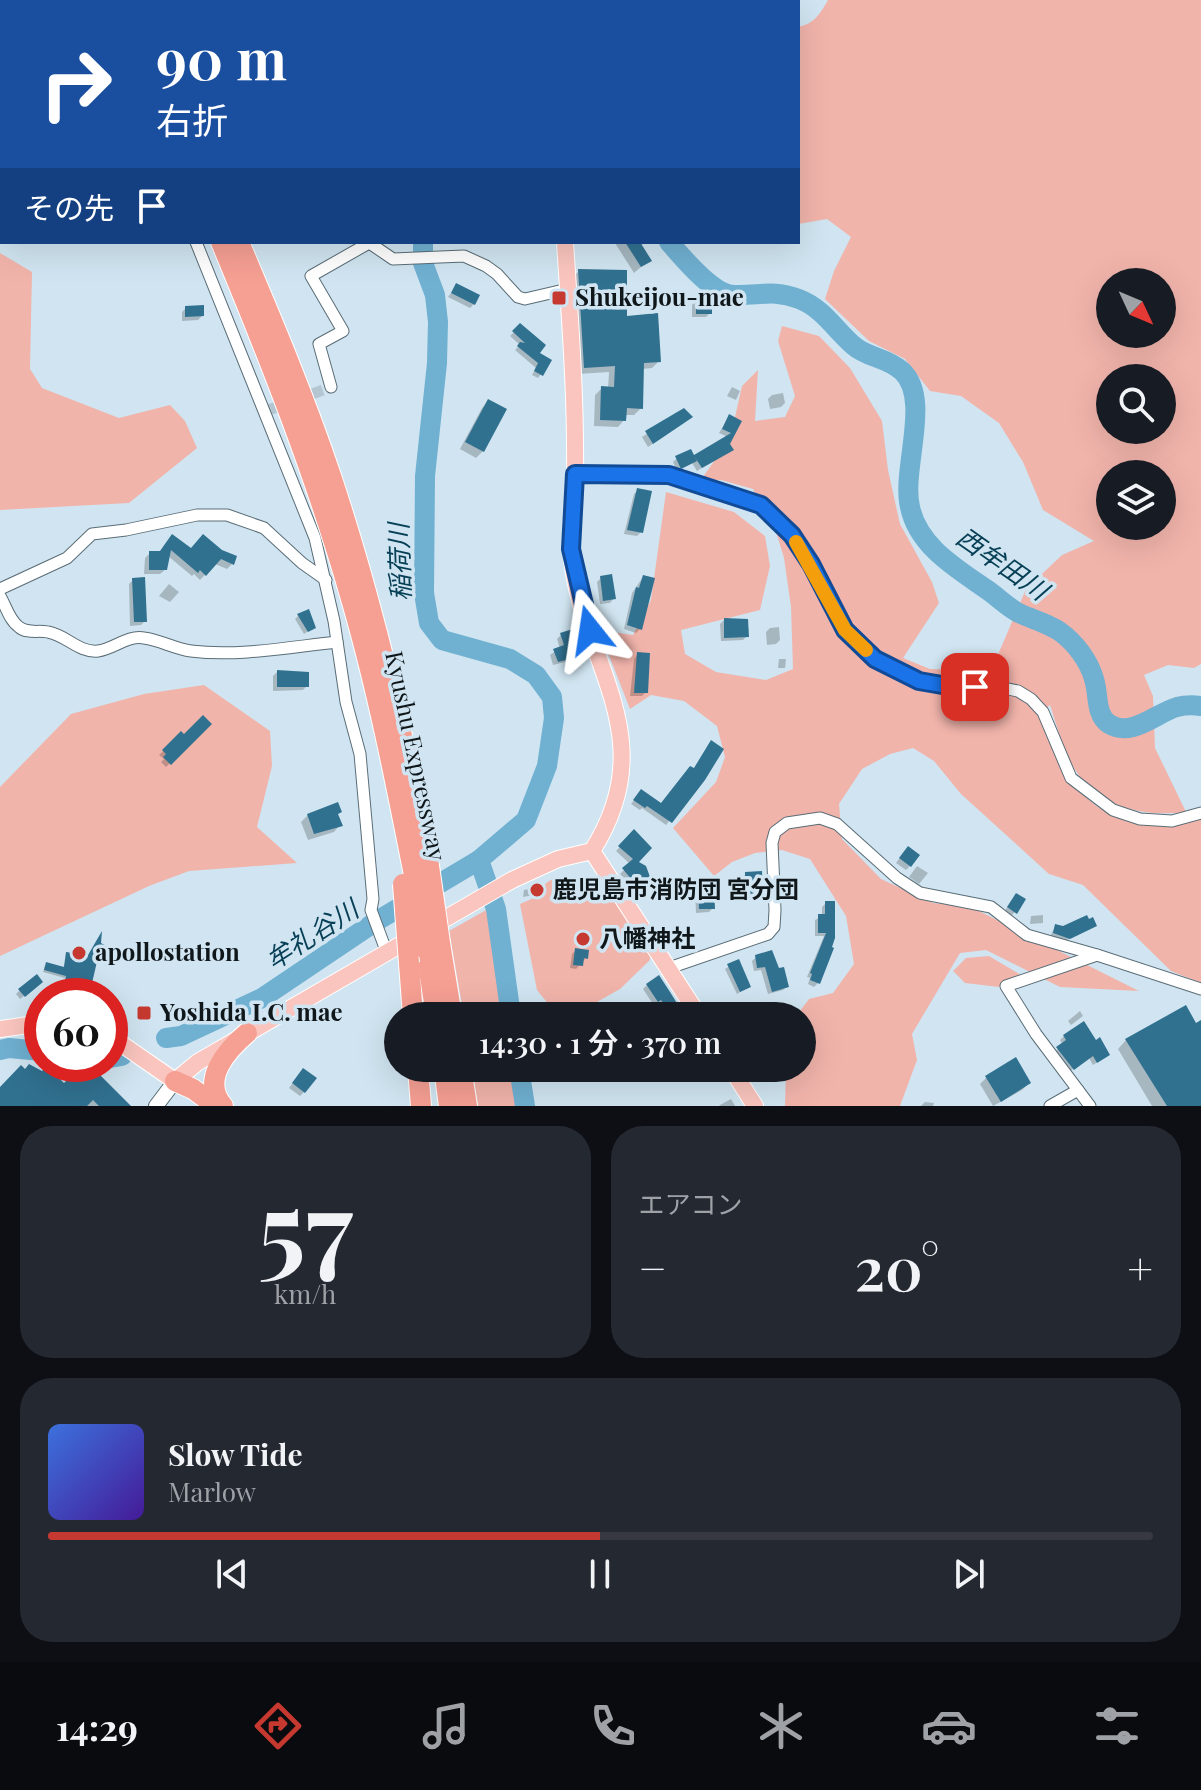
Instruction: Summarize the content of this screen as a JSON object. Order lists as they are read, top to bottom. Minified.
{"streets":{"highway":["Kyushu Expressway"]},"water":["稲荷川","西牟田川","牟礼谷川"],"places":{"transit":["Shukeijou-mae","Yoshida I.C. mae"],"other":["鹿児島市消防団 宮分団","八幡神社","apollostation"]},"north":"bottom right","page":{"turn":["90 m","右折"],"then":"その先","limit":"60","trip":"14:30 · 1 分 · 370 m","tile":[["57","km/h"],"エアコン"],"heat":["−","20°","+"],"song":["Slow Tide","Marlow"],"tabs":"14:29"}}
